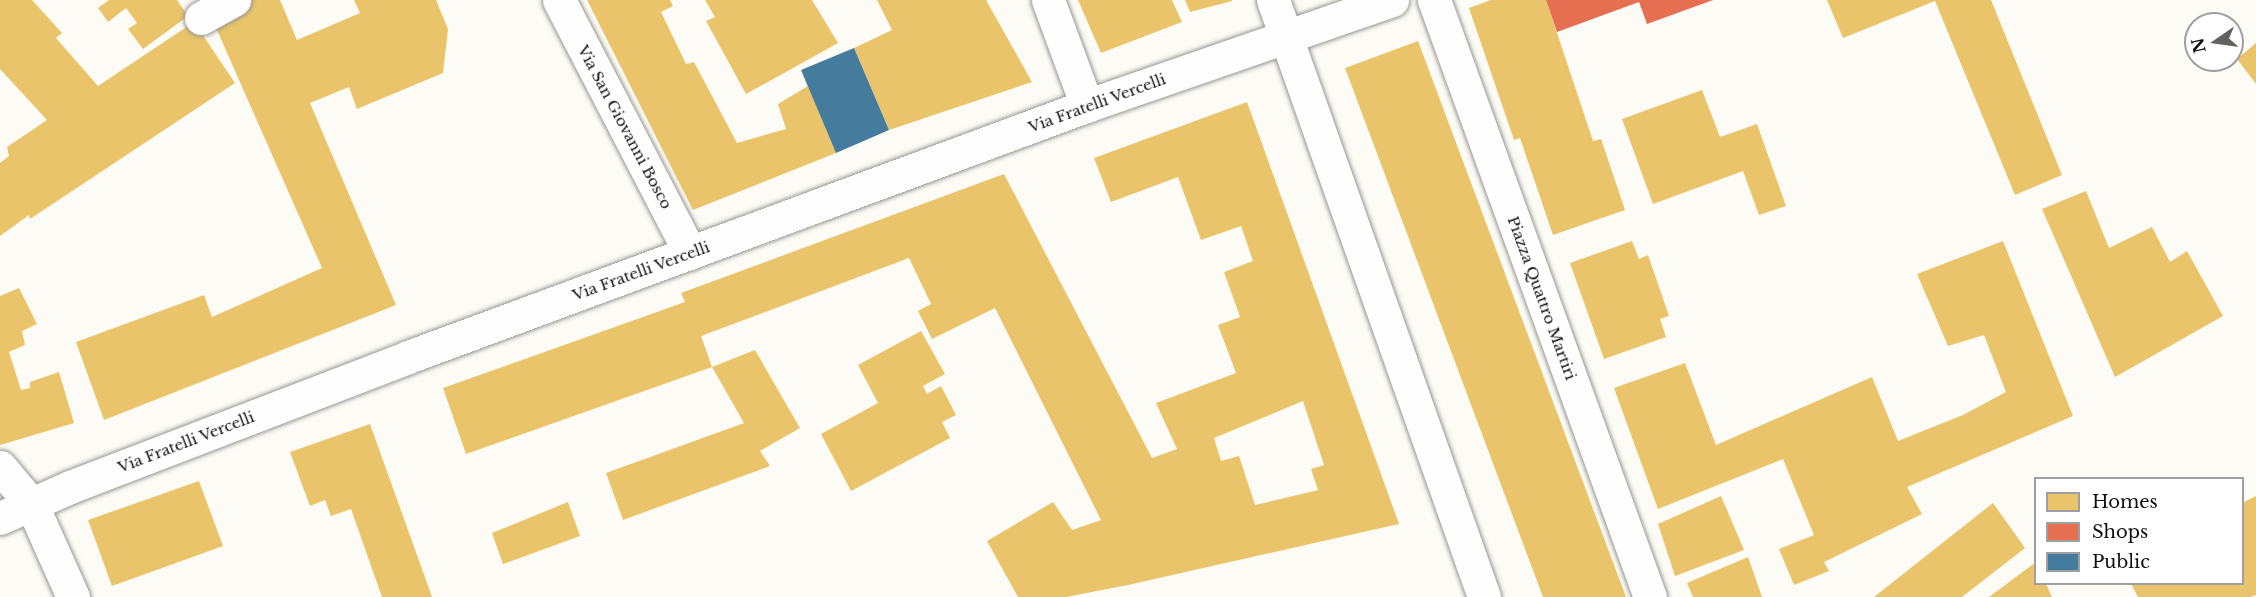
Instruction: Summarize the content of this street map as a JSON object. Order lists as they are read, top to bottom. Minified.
{"streets":{"street":["Via Fratelli Vercelli","Via San Giovanni Bosco","Piazza Quattro Martiri"]},"crossings":[["Via Fratelli Vercelli","Via San Giovanni Bosco"]],"legend":["Homes","Shops","Public"],"north":"left"}
